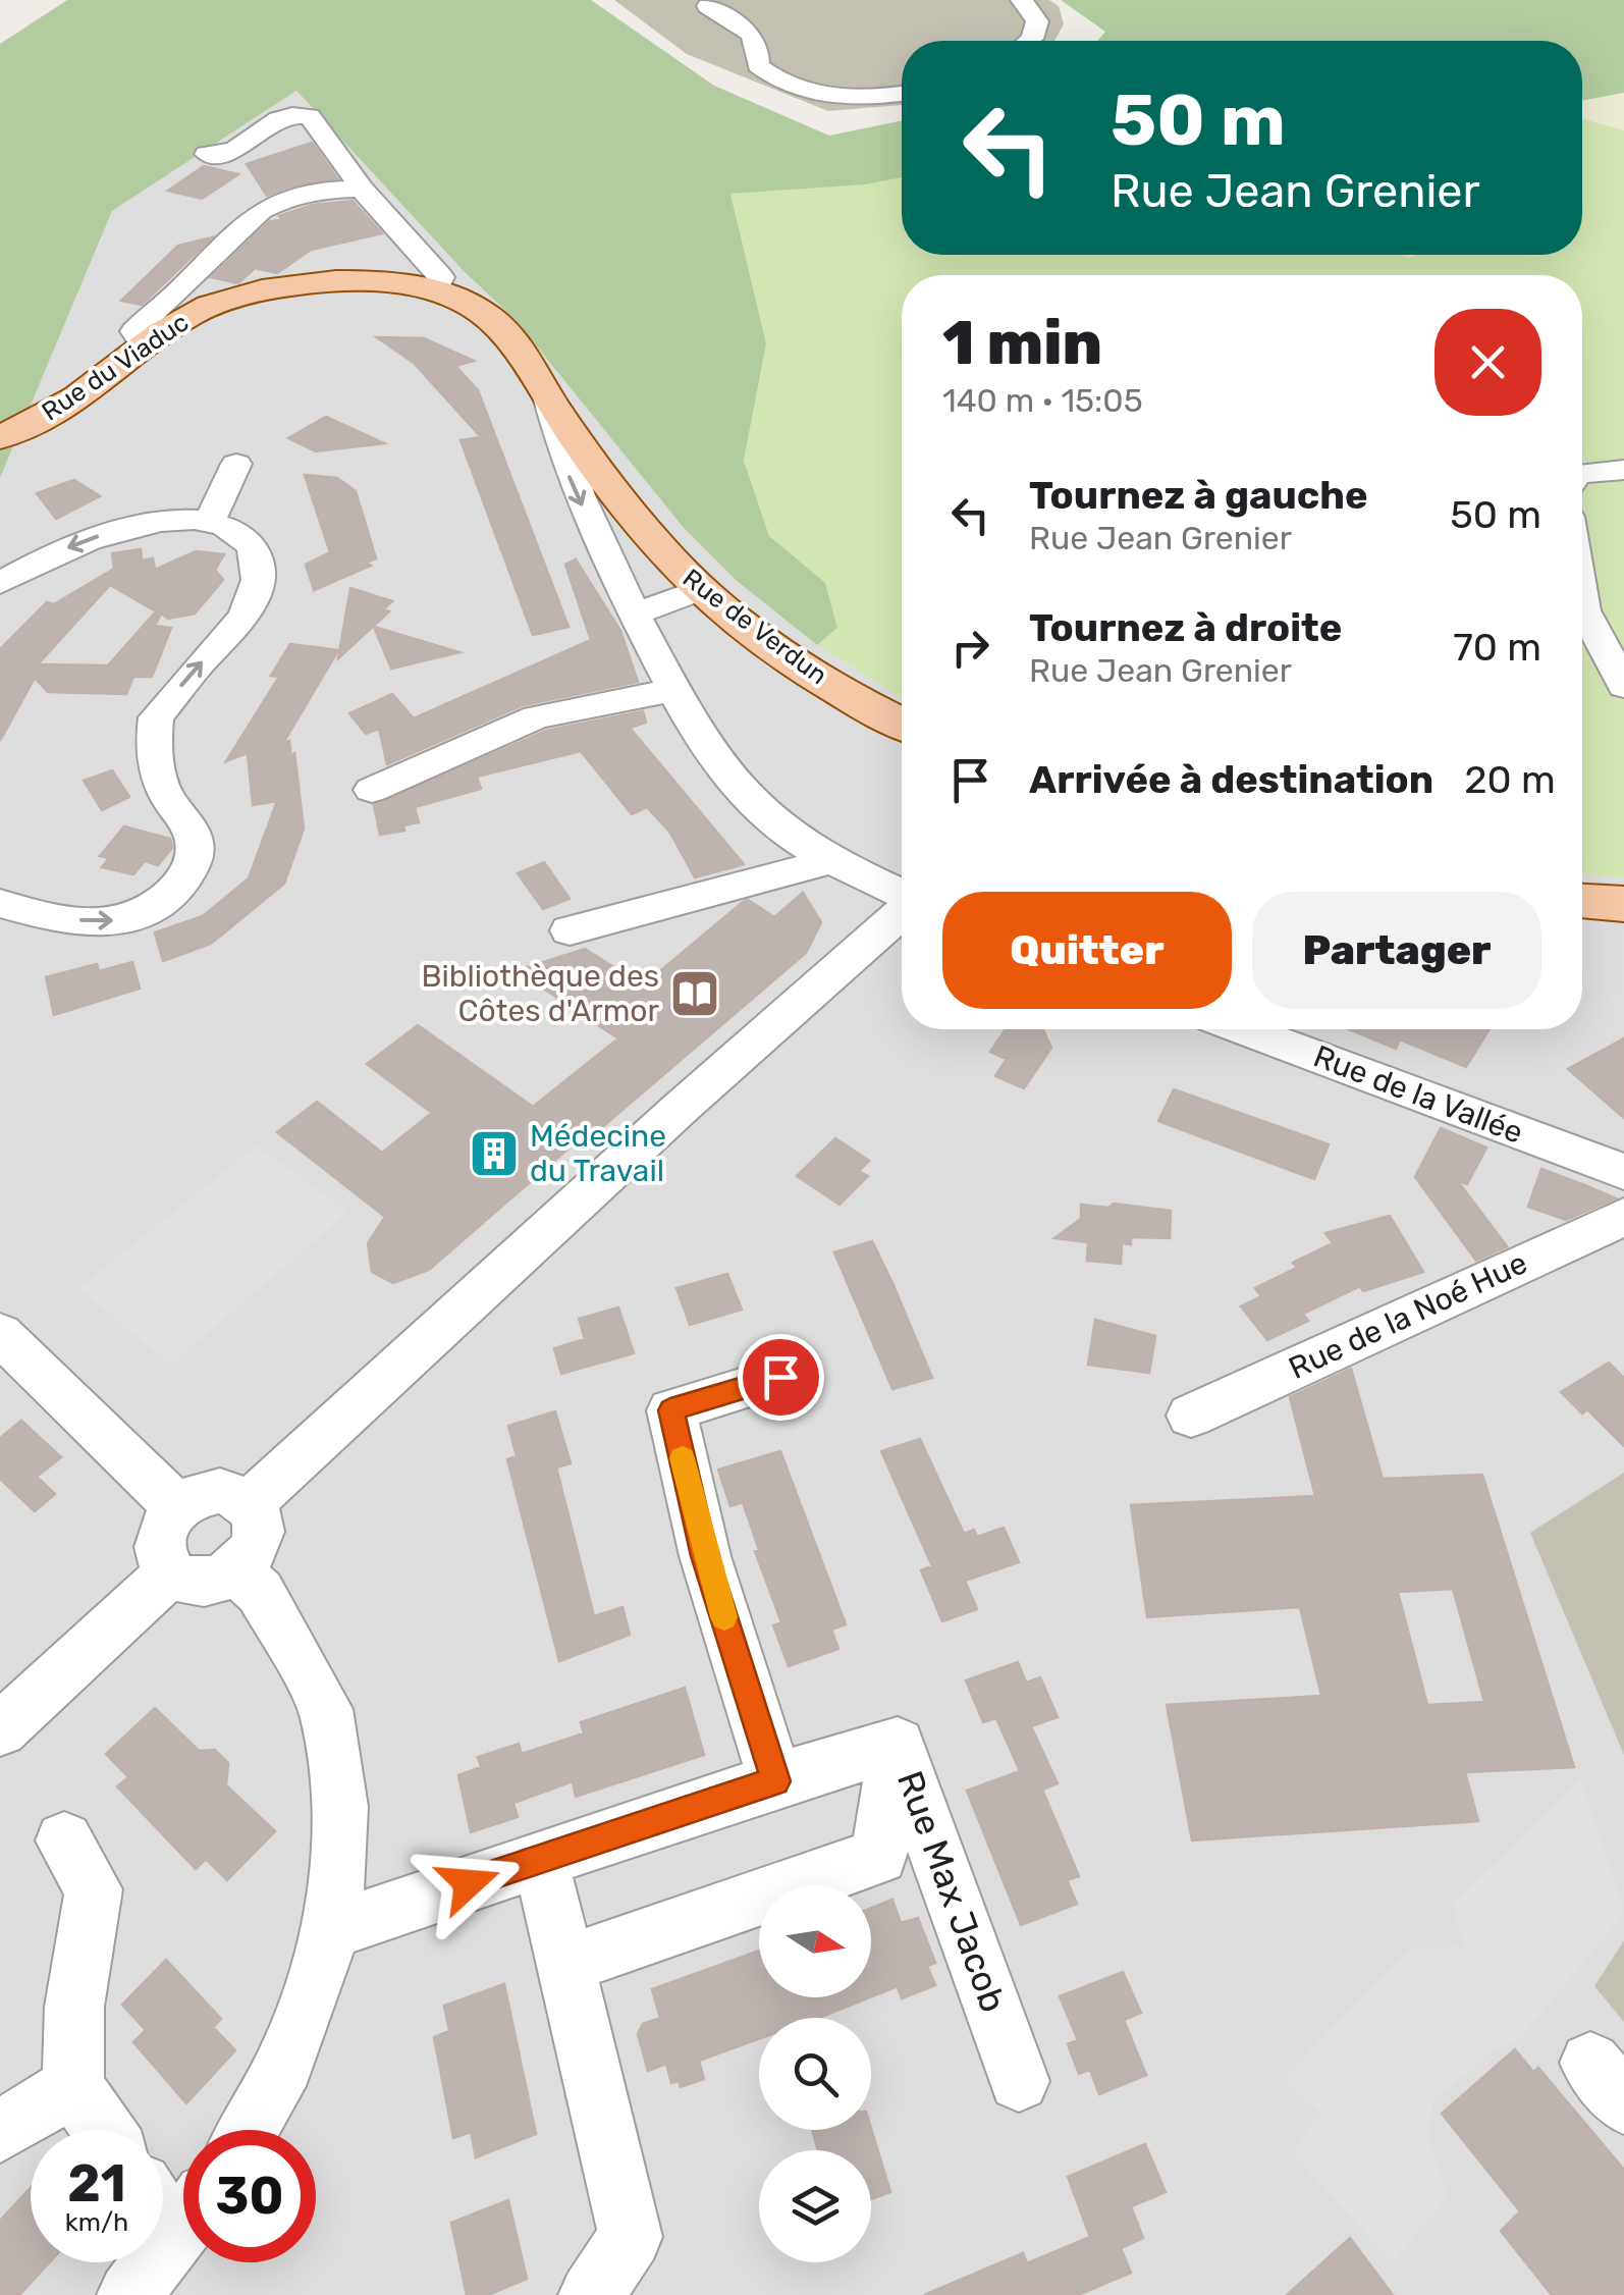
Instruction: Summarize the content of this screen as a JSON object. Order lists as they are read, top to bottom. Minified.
{"streets":{"main road":["Rue du Viaduc","Rue de Verdun"],"street":["Rue de la Vallée","Rue de la Noé Hue","Rue Max Jacob"]},"crossings":[["Rue du Viaduc","Rue de Verdun"]],"places":{"library":["Bibliothèque des Côtes d'Armor"],"building":["Médecine du Travail"]},"north":"right","page":{"turn":["50 m","Rue Jean Grenier"],"heading":["1 min","140 m · 15:05"],"list":[{"name":"Tournez à gauche","note":"Rue Jean Grenier","value":"50 m"},{"name":"Tournez à droite","note":"Rue Jean Grenier","value":"70 m"},{"name":"Arrivée à destination","value":"20 m"}],"buttons":["Quitter","Partager"],"speed":"21 km/h","limit":"30"}}
